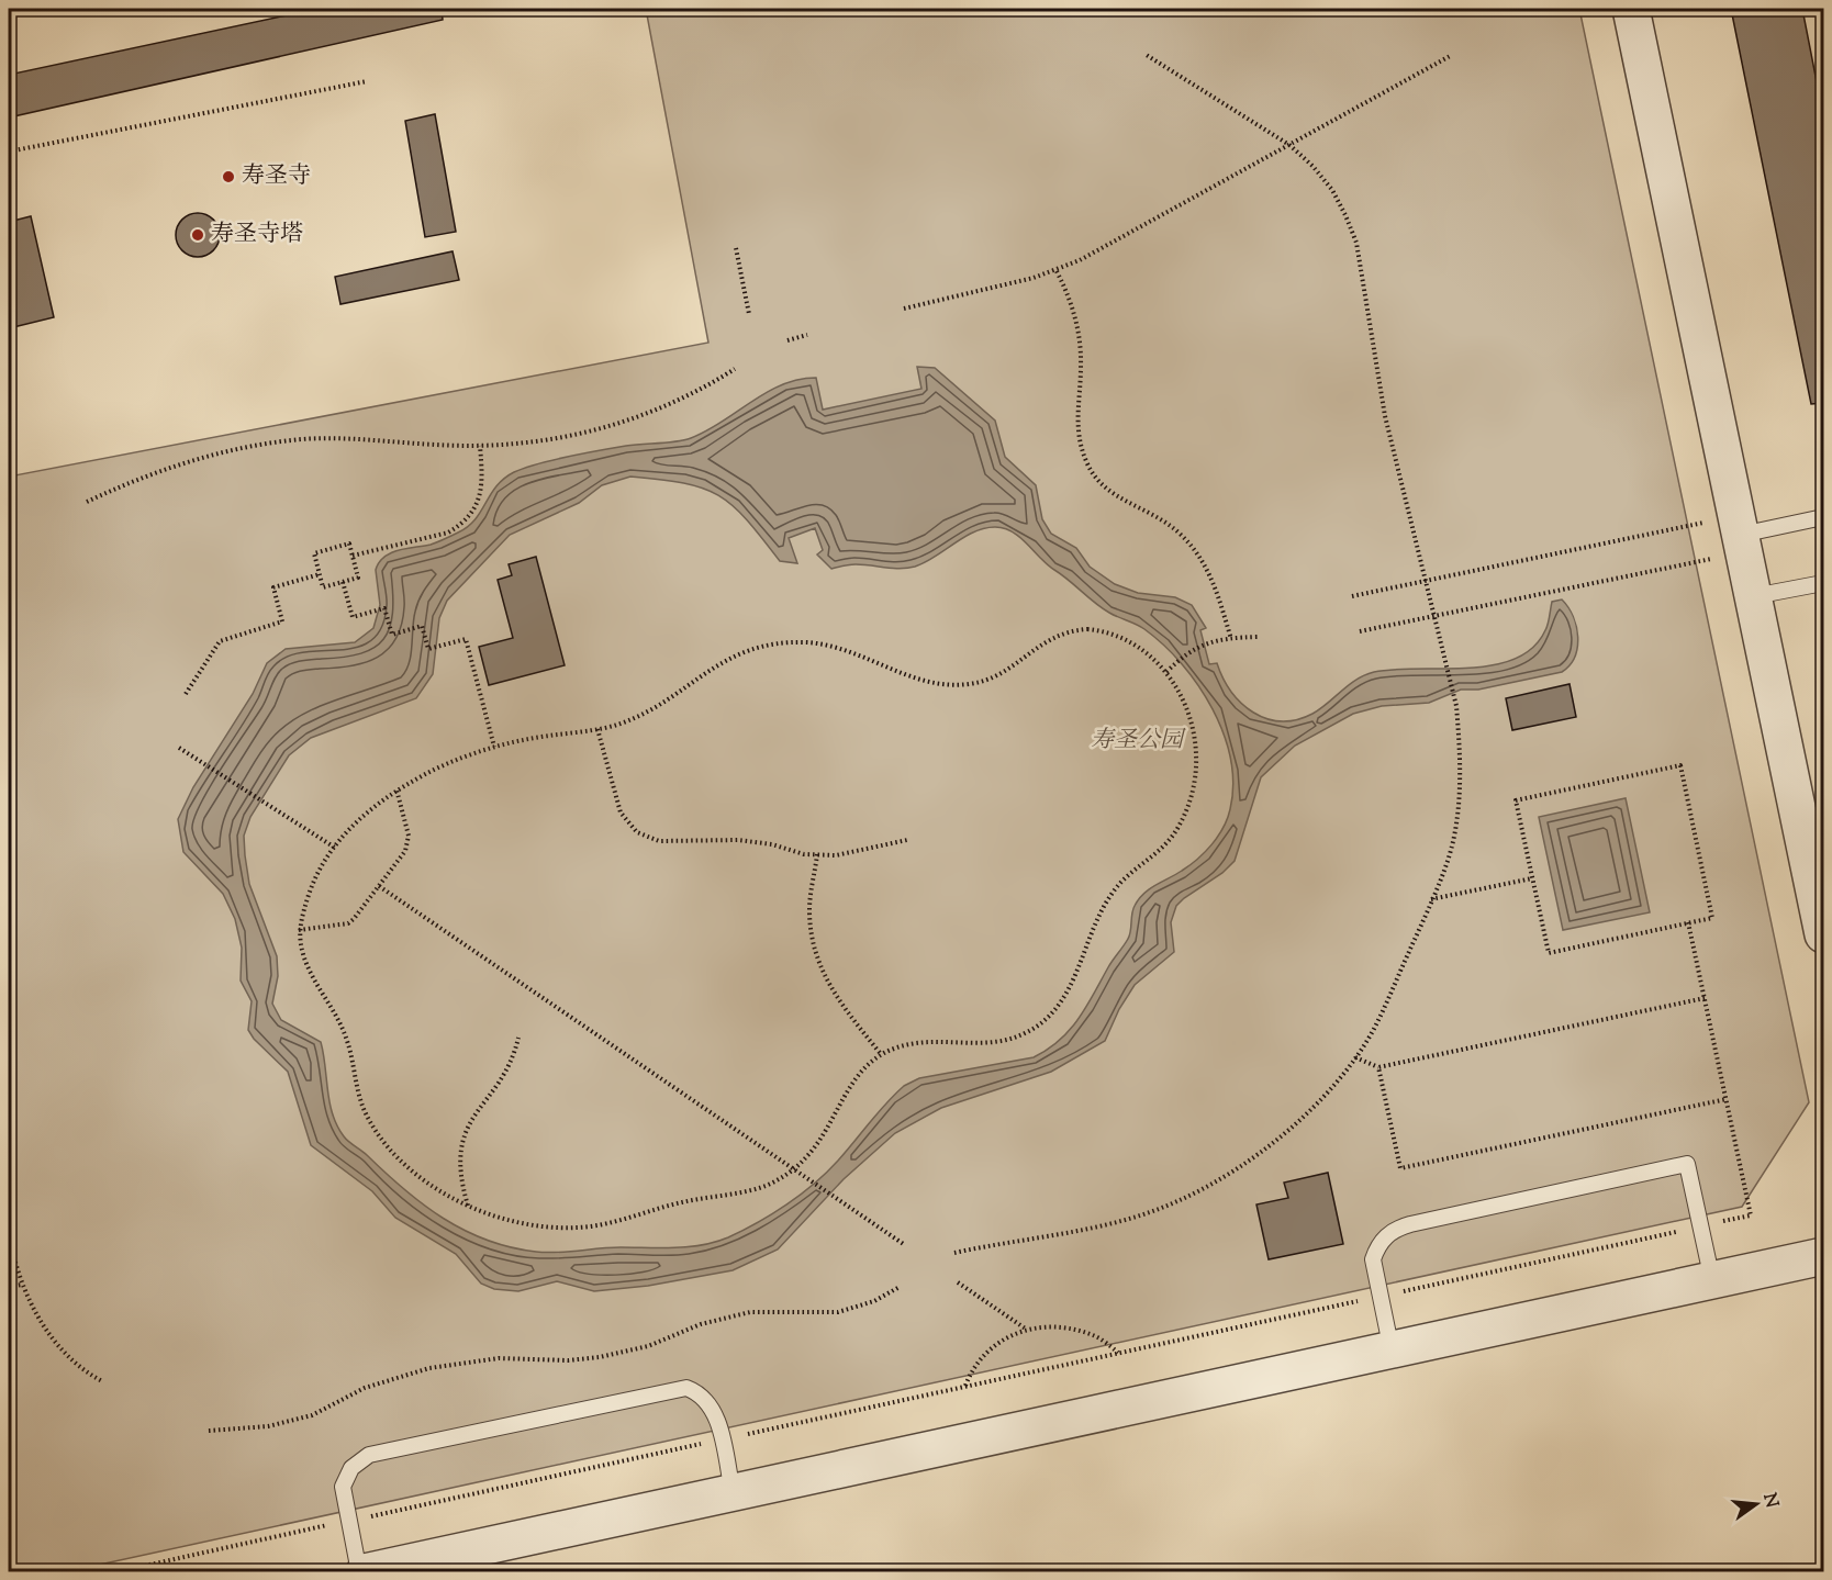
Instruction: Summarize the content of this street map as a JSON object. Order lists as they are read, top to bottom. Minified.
{"parks":["寿圣公园"],"places":["寿圣寺","寿圣寺塔"],"north":"right"}
